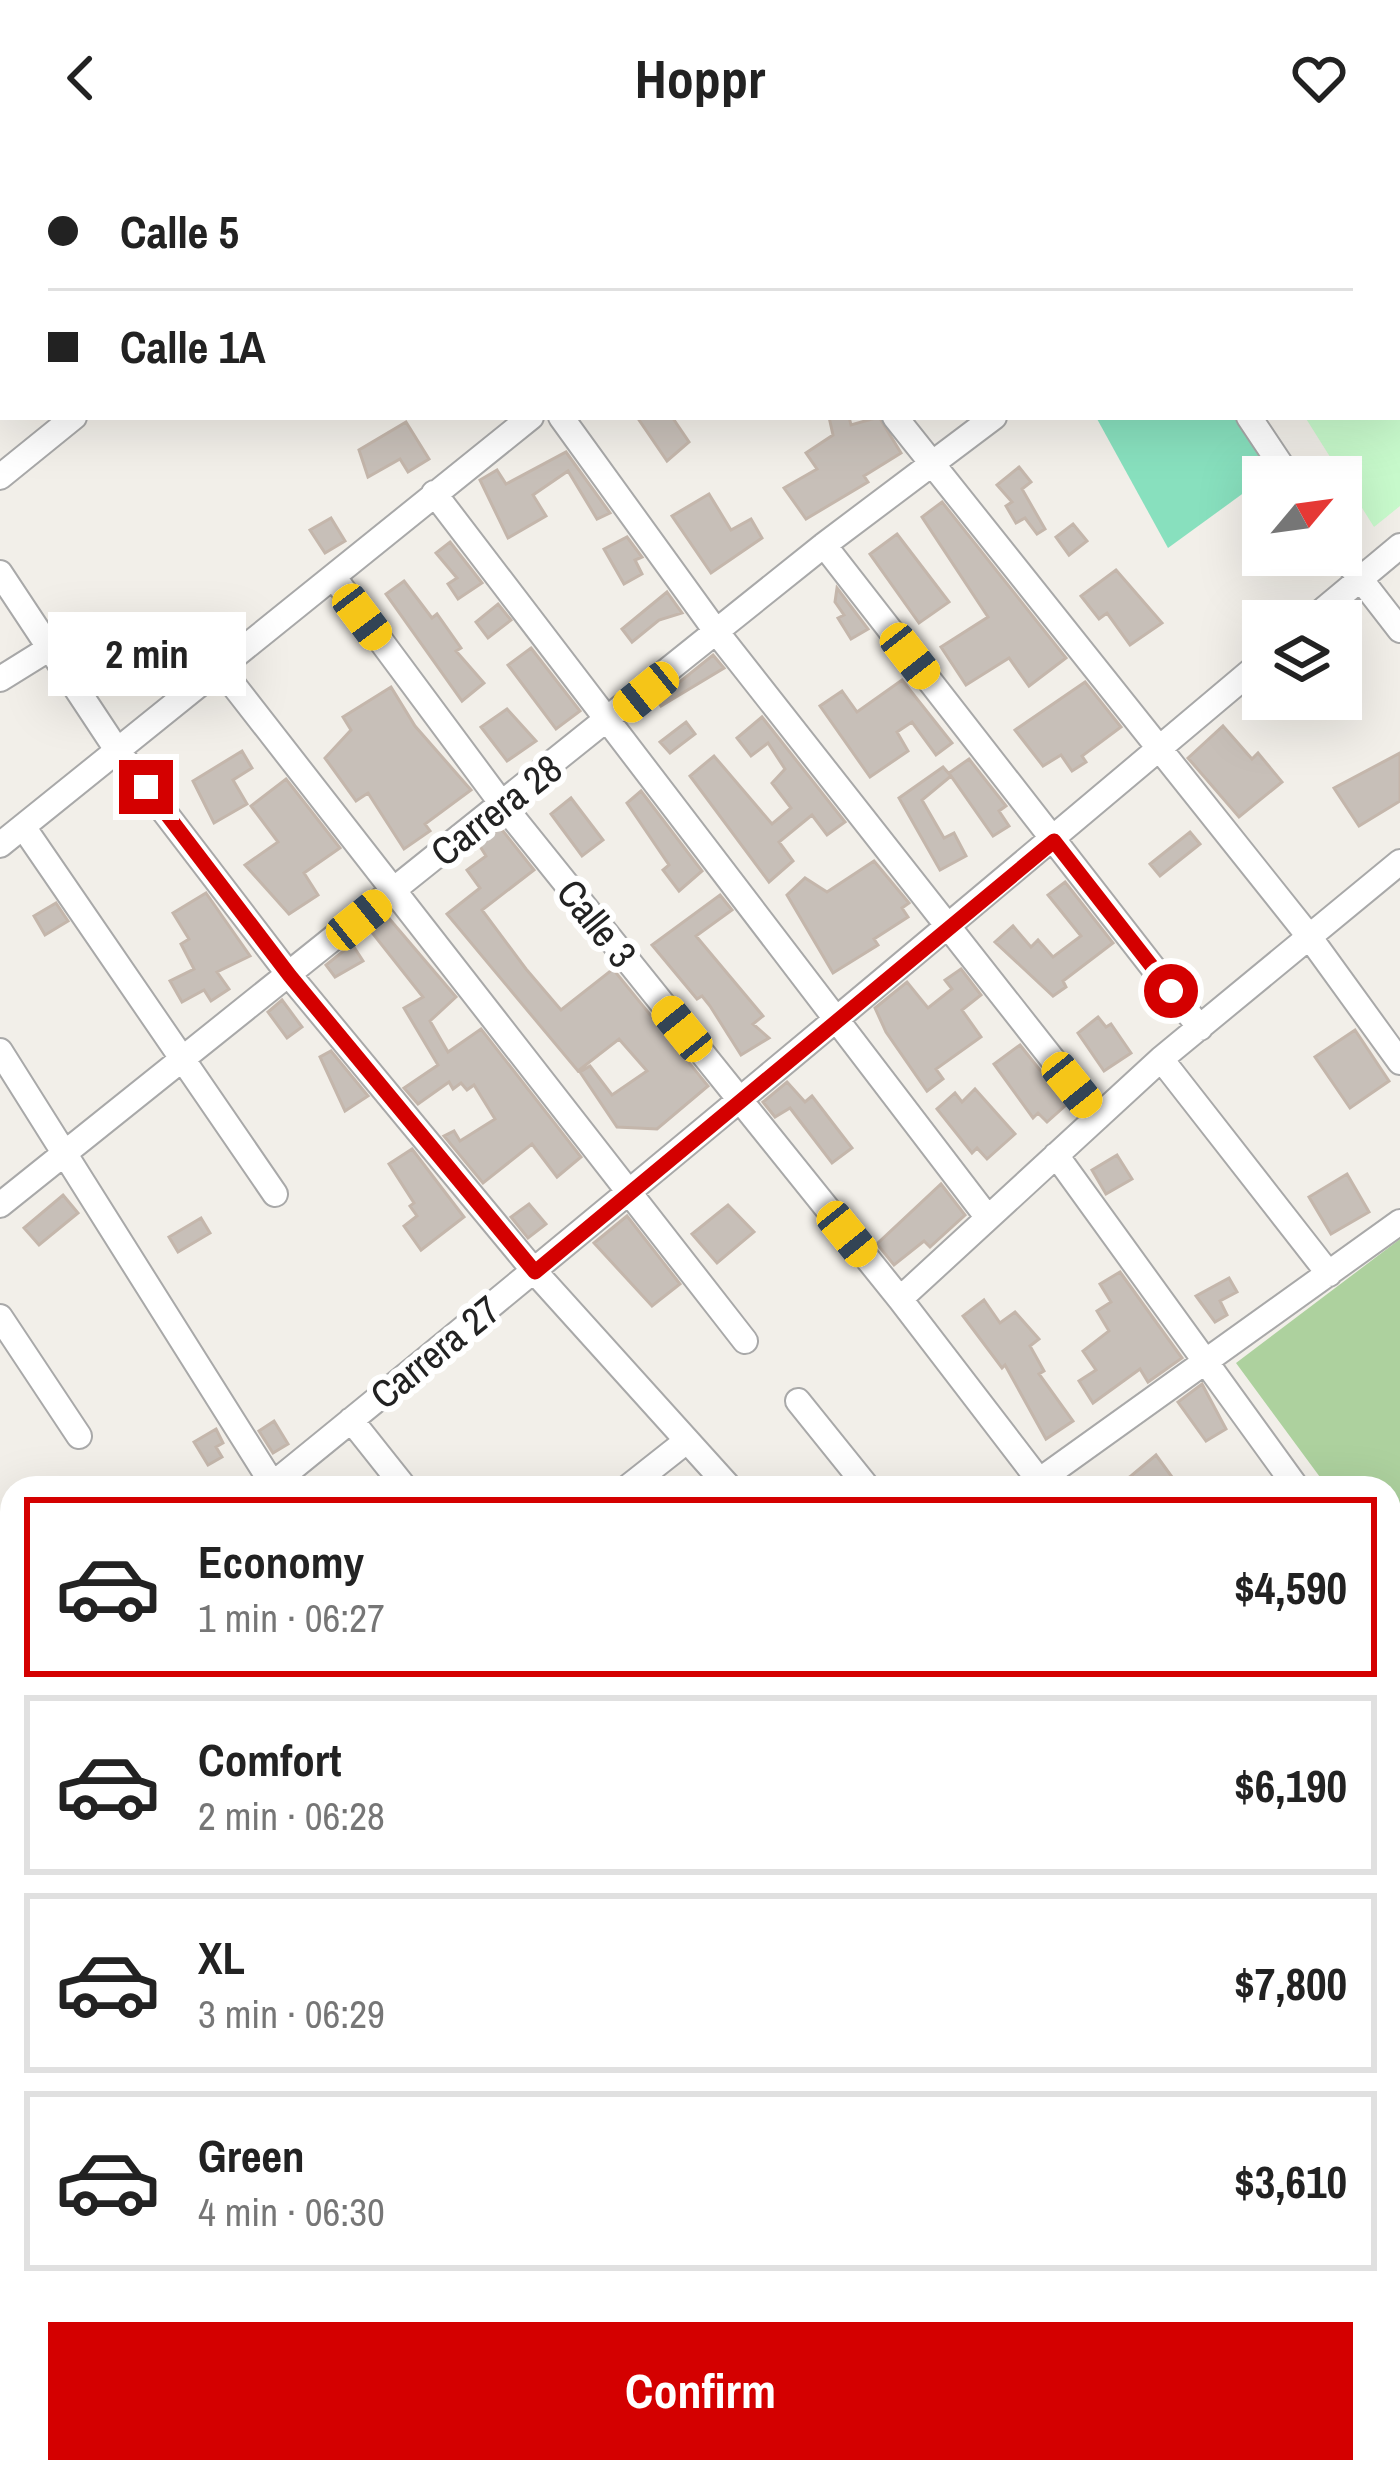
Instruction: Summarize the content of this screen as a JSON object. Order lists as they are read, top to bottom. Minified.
{"streets":{"street":["Carrera 28","Calle 3","Carrera 27"]},"crossings":[["Carrera 28","Calle 3"],["Calle 3","Carrera 27"]],"north":"top right","page":{"header":"Hoppr","banner":["Calle 5","Calle 1A"],"bubble":"2 min","list":[{"name":"Economy","note":"1 min · 06:27","value":"$4,590"},{"name":"Comfort","note":"2 min · 06:28","value":"$6,190"},{"name":"XL","note":"3 min · 06:29","value":"$7,800"},{"name":"Green","note":"4 min · 06:30","value":"$3,610"}],"buttons":"Confirm"}}
